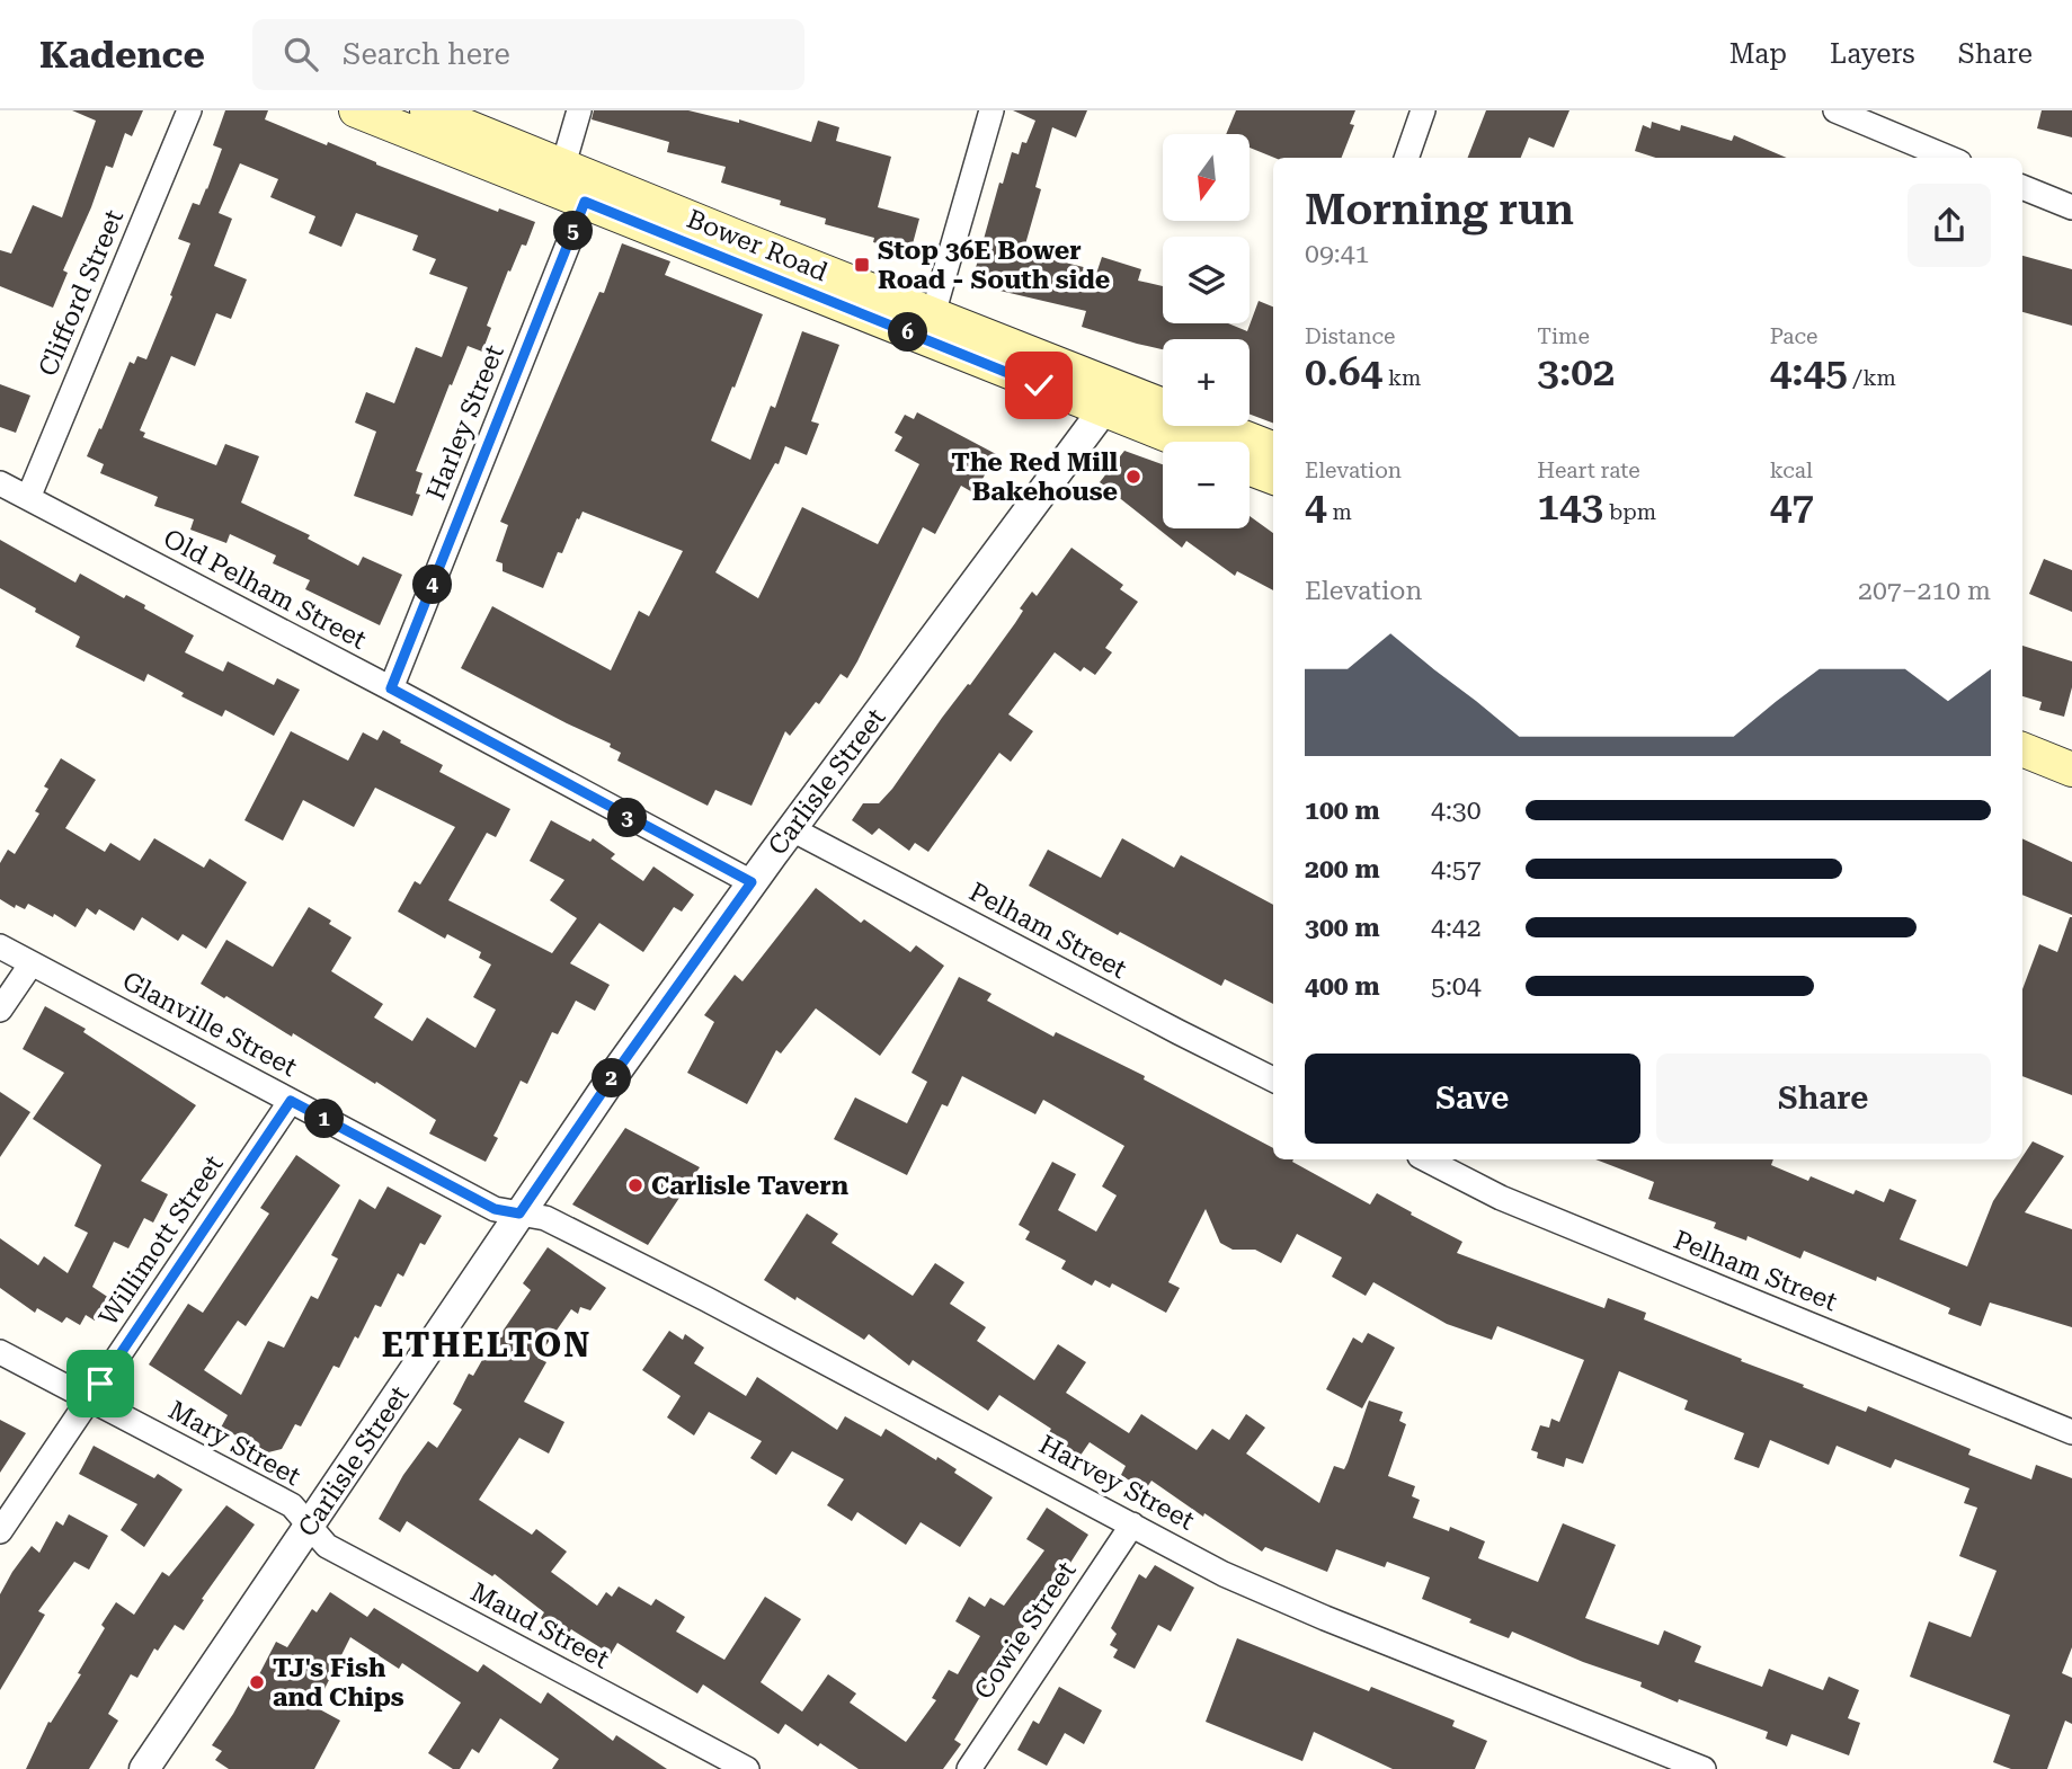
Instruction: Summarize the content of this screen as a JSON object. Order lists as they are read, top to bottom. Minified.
{"streets":{"main road":["Bower Road"],"street":["Clifford Street","Harley Street","Old Pelham Street","Carlisle Street","Pelham Street","Glanville Street","Willimott Street","Mary Street","Harvey Street","Maud Street","Cowie Street"]},"crossings":[["Bower Road","Harley Street"],["Bower Road","Carlisle Street"],["Clifford Street","Old Pelham Street"],["Harley Street","Old Pelham Street"],["Old Pelham Street","Carlisle Street"],["Carlisle Street","Pelham Street"],["Carlisle Street","Glanville Street"],["Carlisle Street","Mary Street"],["Carlisle Street","Harvey Street"],["Carlisle Street","Maud Street"],["Glanville Street","Willimott Street"],["Glanville Street","Harvey Street"],["Willimott Street","Mary Street"],["Mary Street","Maud Street"],["Harvey Street","Cowie Street"]],"districts":["ETHELTON"],"places":{"transit":["Stop 36E Bower Road - South side"],"other":["The Red Mill Bakehouse","Carlisle Tavern","TJ's Fish and Chips"]},"north":"bottom","page":{"header":"Kadence","search":"Search here","nav":["Map","Layers","Share"],"map_buttons":["+","−"],"heading":["Morning run","09:41"],"pins":["5","6","4","3","2","1"],"stats":[["Distance","0.64 km"],["Time","3:02"],["Pace","4:45 /km"],["Elevation","4 m"],["Heart rate","143 bpm"],["kcal","47"]],"chart":["Elevation","207–210 m"],"list":[{"name":"100 m","note":"4:30"},{"name":"200 m","note":"4:57"},{"name":"300 m","note":"4:42"},{"name":"400 m","note":"5:04"}],"buttons":["Save","Share"]}}
